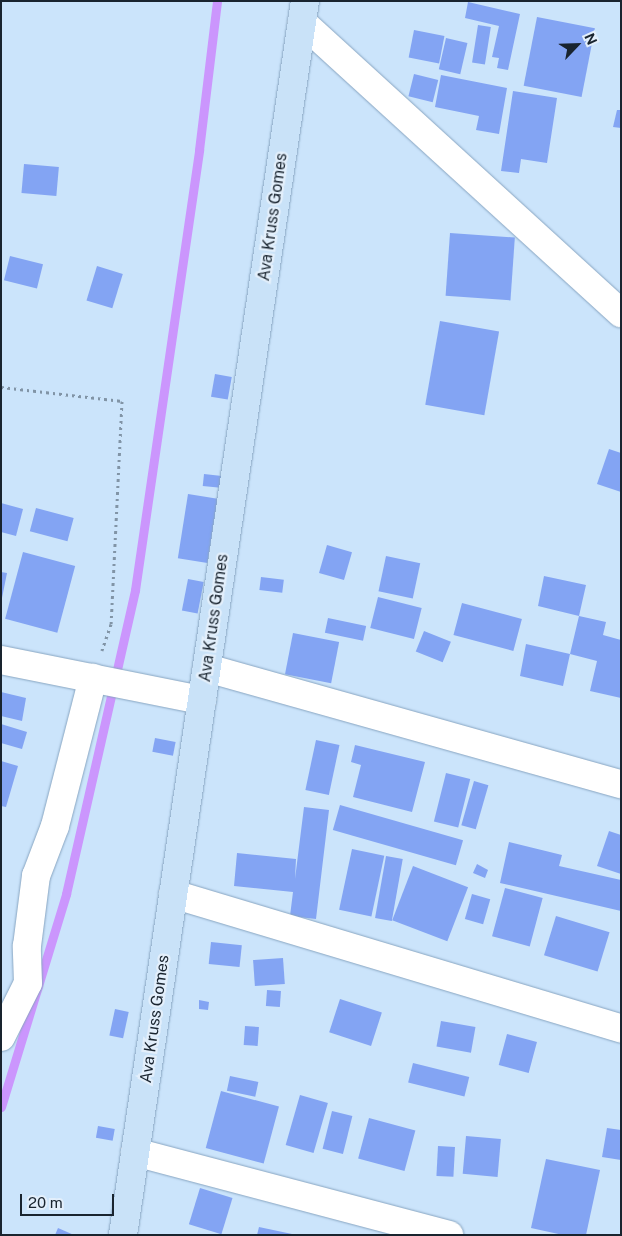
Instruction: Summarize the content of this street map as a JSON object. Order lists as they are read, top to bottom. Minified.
{"streets":{"street":["Ava Kruss Gomes"]},"scale_bar":"20 m","north":"top right"}
